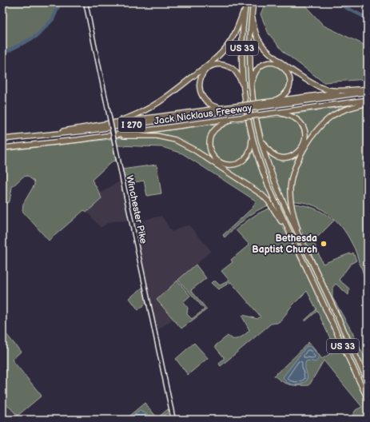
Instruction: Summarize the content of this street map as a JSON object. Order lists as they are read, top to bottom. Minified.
{"streets":{"highway":["US 33","Jack Nicklaus Freeway","I 270"],"main road":["Winchester Pike"]},"places":["Bethesda Baptist Church"]}
